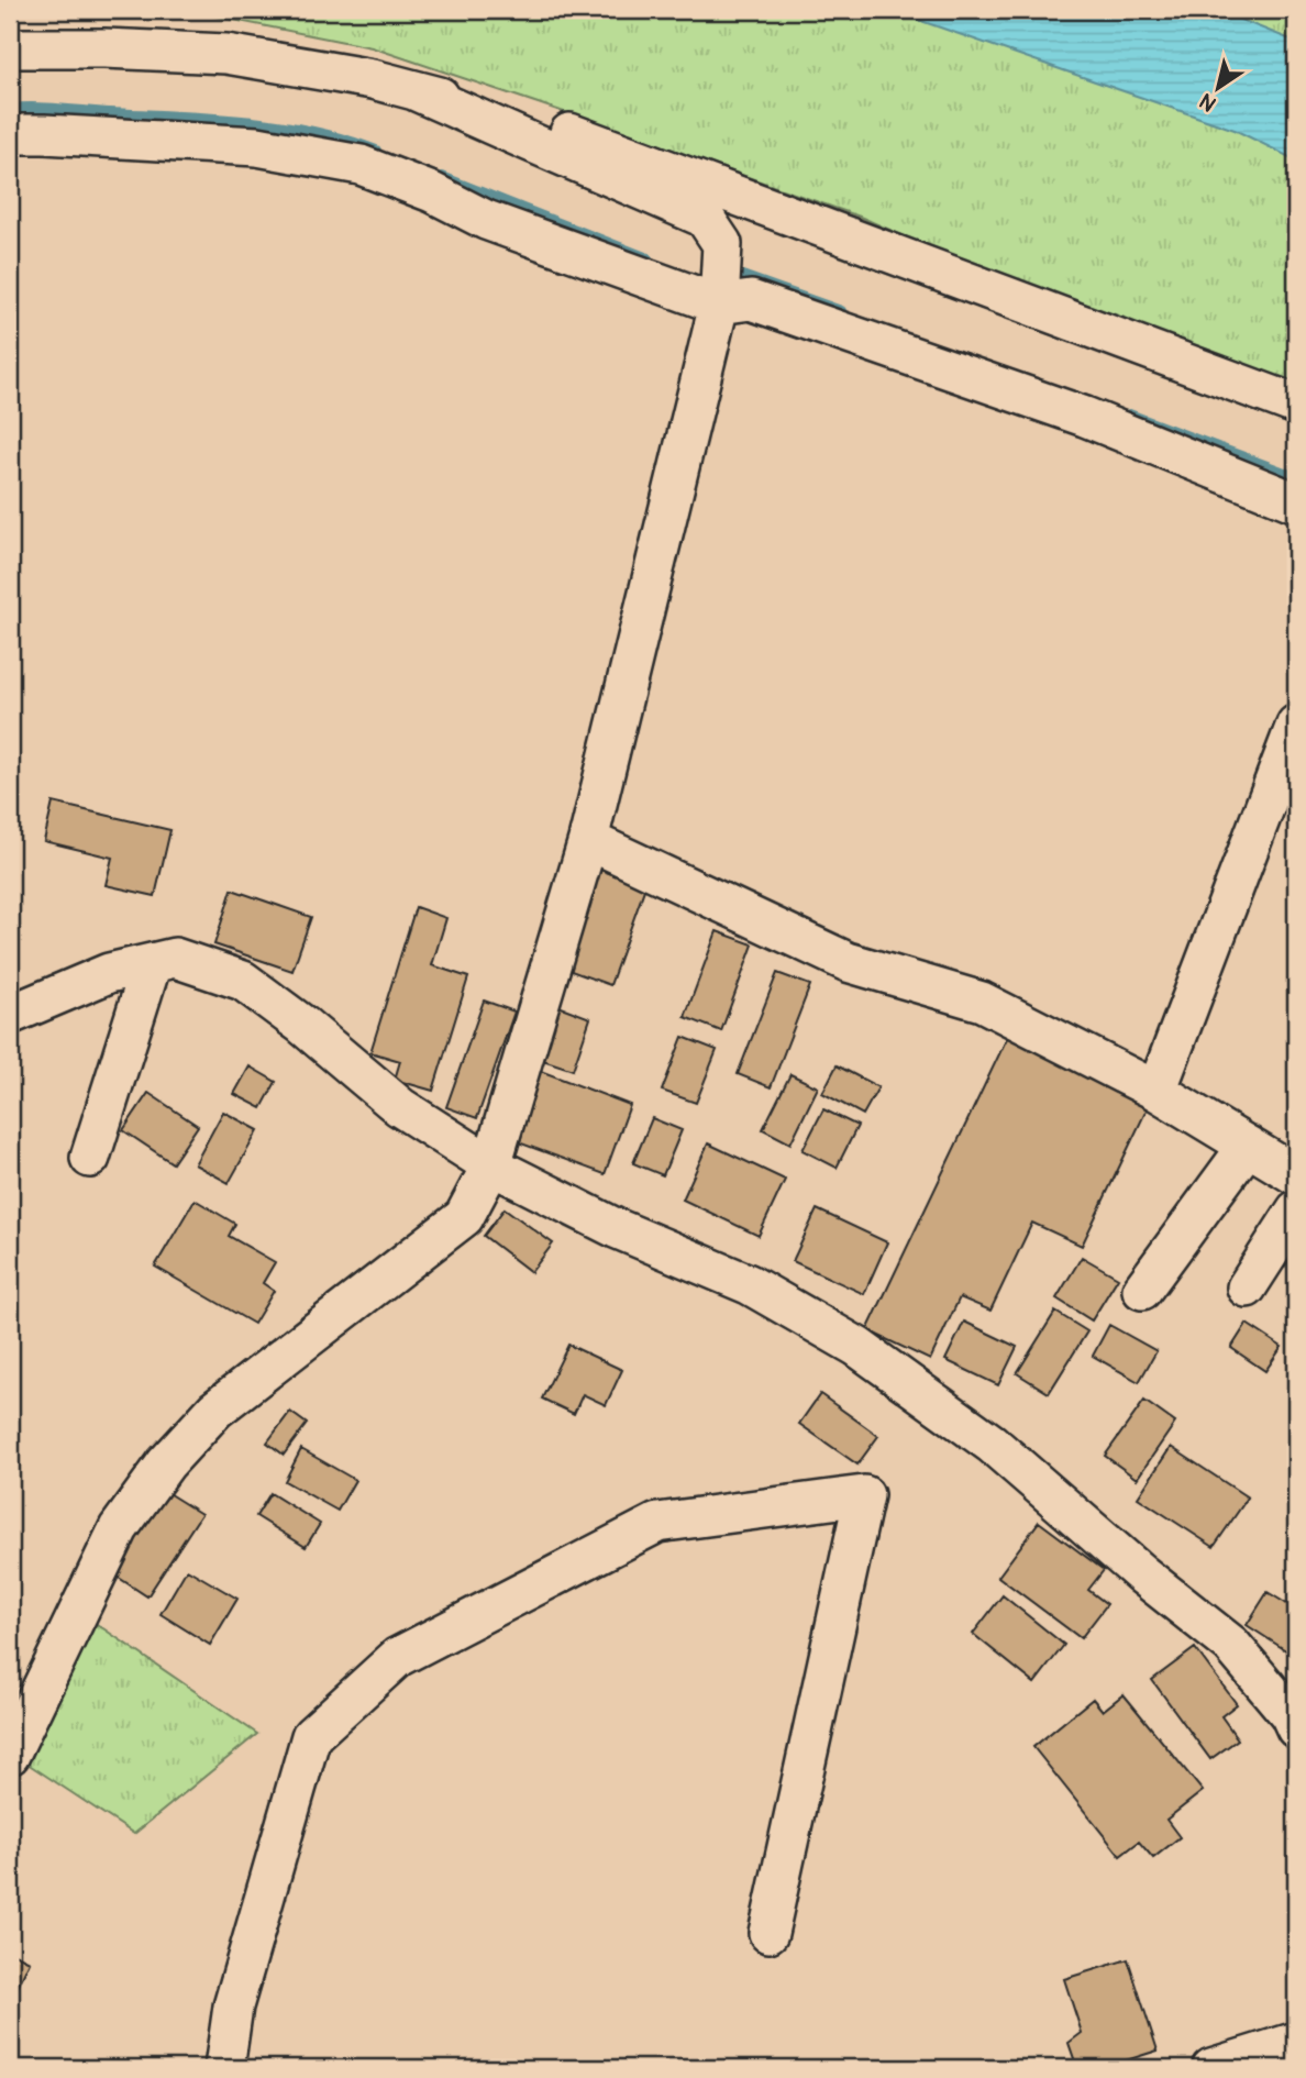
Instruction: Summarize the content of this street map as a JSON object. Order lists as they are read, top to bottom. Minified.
{"north":"bottom left"}
